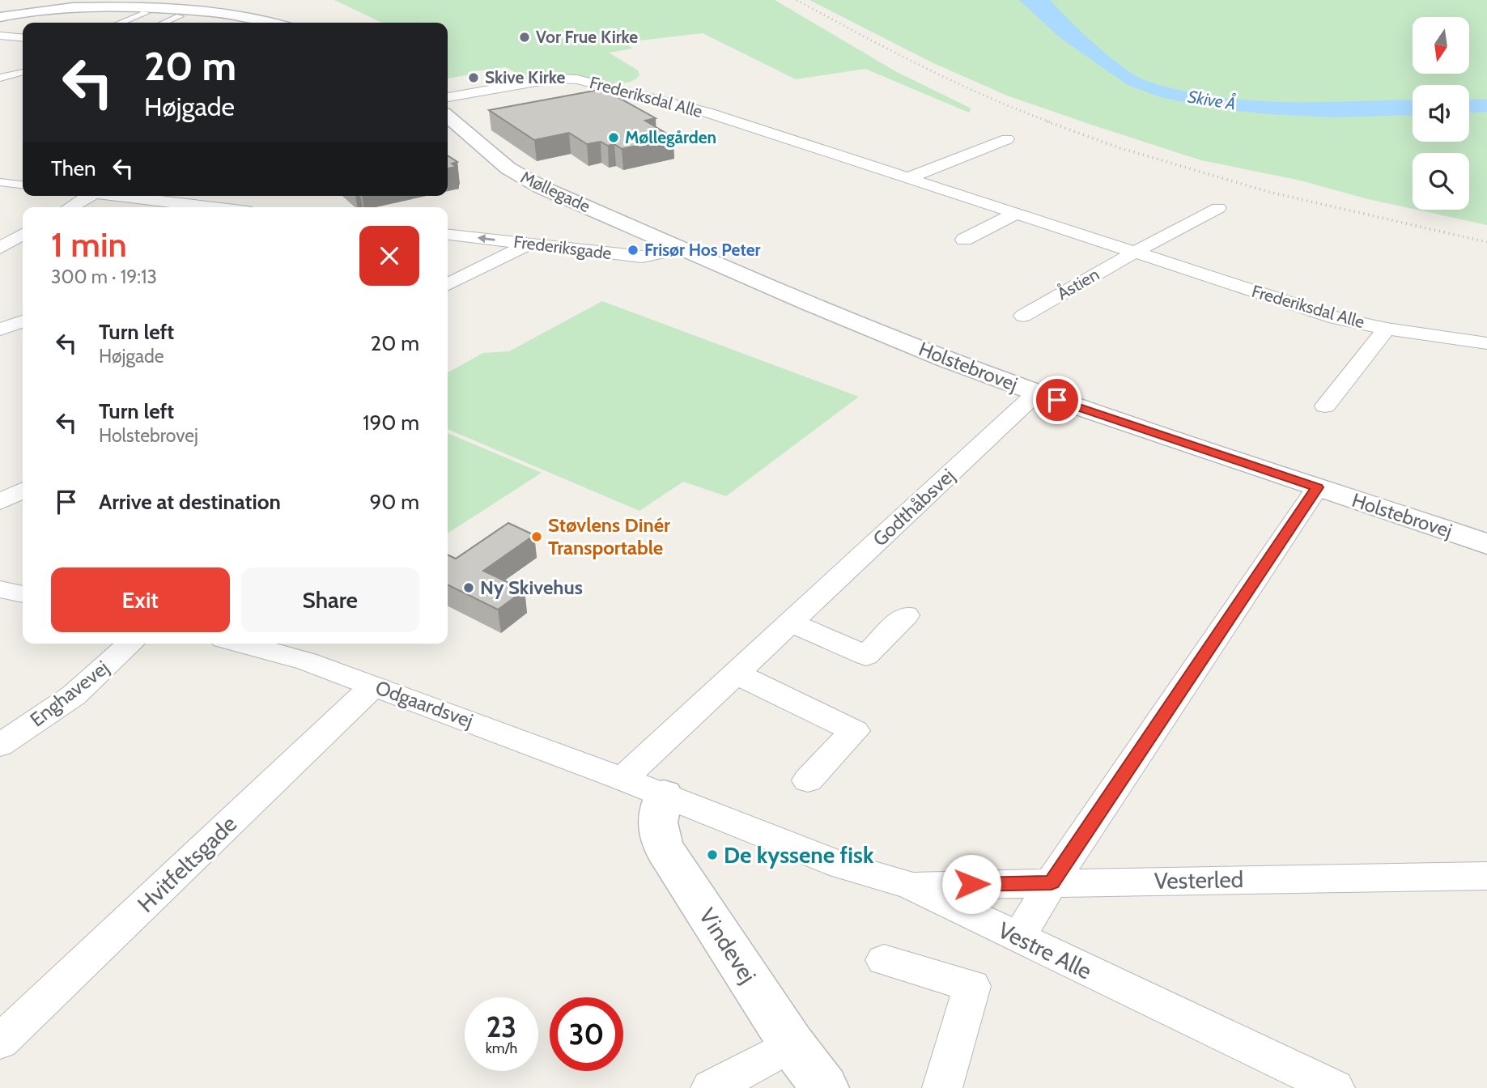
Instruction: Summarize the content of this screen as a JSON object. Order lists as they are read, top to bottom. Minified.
{"streets":{"street":["Frederiksdal Alle","Møllegade","Frederiksgade","Åstien","Holstebrovej","Godthåbsvej","Enghavevej","Odgaardsvej","Hvitfeltsgade","Vesterled","Vindevej","Vestre Alle"]},"crossings":[["Frederiksdal Alle","Åstien"],["Møllegade","Frederiksgade"],["Møllegade","Holstebrovej"],["Frederiksgade","Holstebrovej"],["Holstebrovej","Godthåbsvej"],["Godthåbsvej","Odgaardsvej"],["Godthåbsvej","Vestre Alle"],["Odgaardsvej","Hvitfeltsgade"],["Odgaardsvej","Vestre Alle"],["Vesterled","Vestre Alle"],["Vindevej","Vestre Alle"]],"water":["Skive Å"],"places":["Vor Frue Kirke","Skive Kirke","Møllegården","Frisør Hos Peter","Støvlens Dinér Transportable","Ny Skivehus","De kyssene fisk"],"north":"bottom","page":{"turn":["20 m","Højgade"],"then":"Then","heading":["1 min","300 m · 19:13"],"list":[{"name":"Turn left","note":"Højgade","value":"20 m"},{"name":"Turn left","note":"Holstebrovej","value":"190 m"},{"name":"Arrive at destination","value":"90 m"}],"buttons":["Exit","Share"],"speed":"23 km/h","limit":"30"}}
